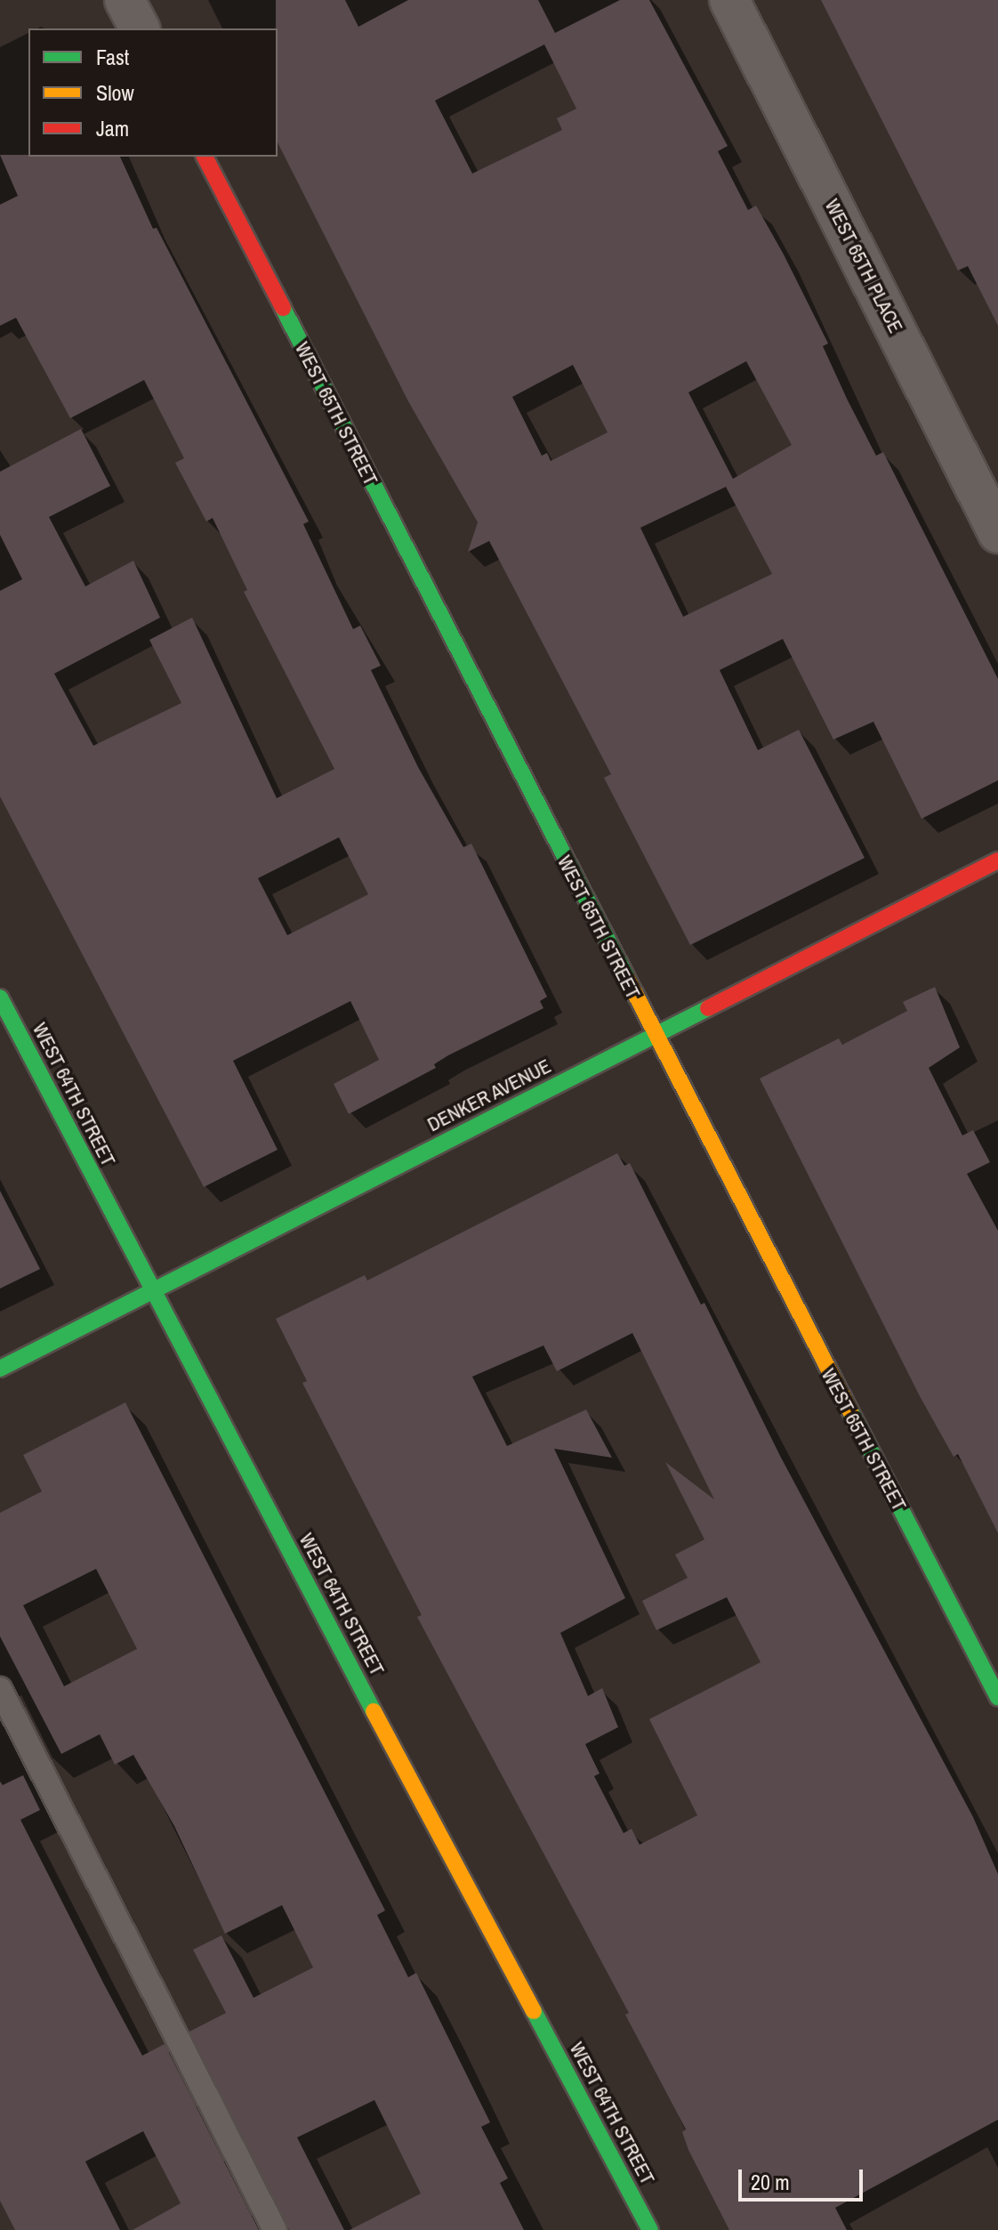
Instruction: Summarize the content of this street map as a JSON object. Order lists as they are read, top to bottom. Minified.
{"streets":{"street":["WEST 65TH PLACE","WEST 65TH STREET","WEST 64TH STREET","DENKER AVENUE"]},"crossings":[["WEST 65TH STREET","DENKER AVENUE"],["WEST 64TH STREET","DENKER AVENUE"]],"legend":["Fast","Slow","Jam"],"scale_bar":"20 m"}
